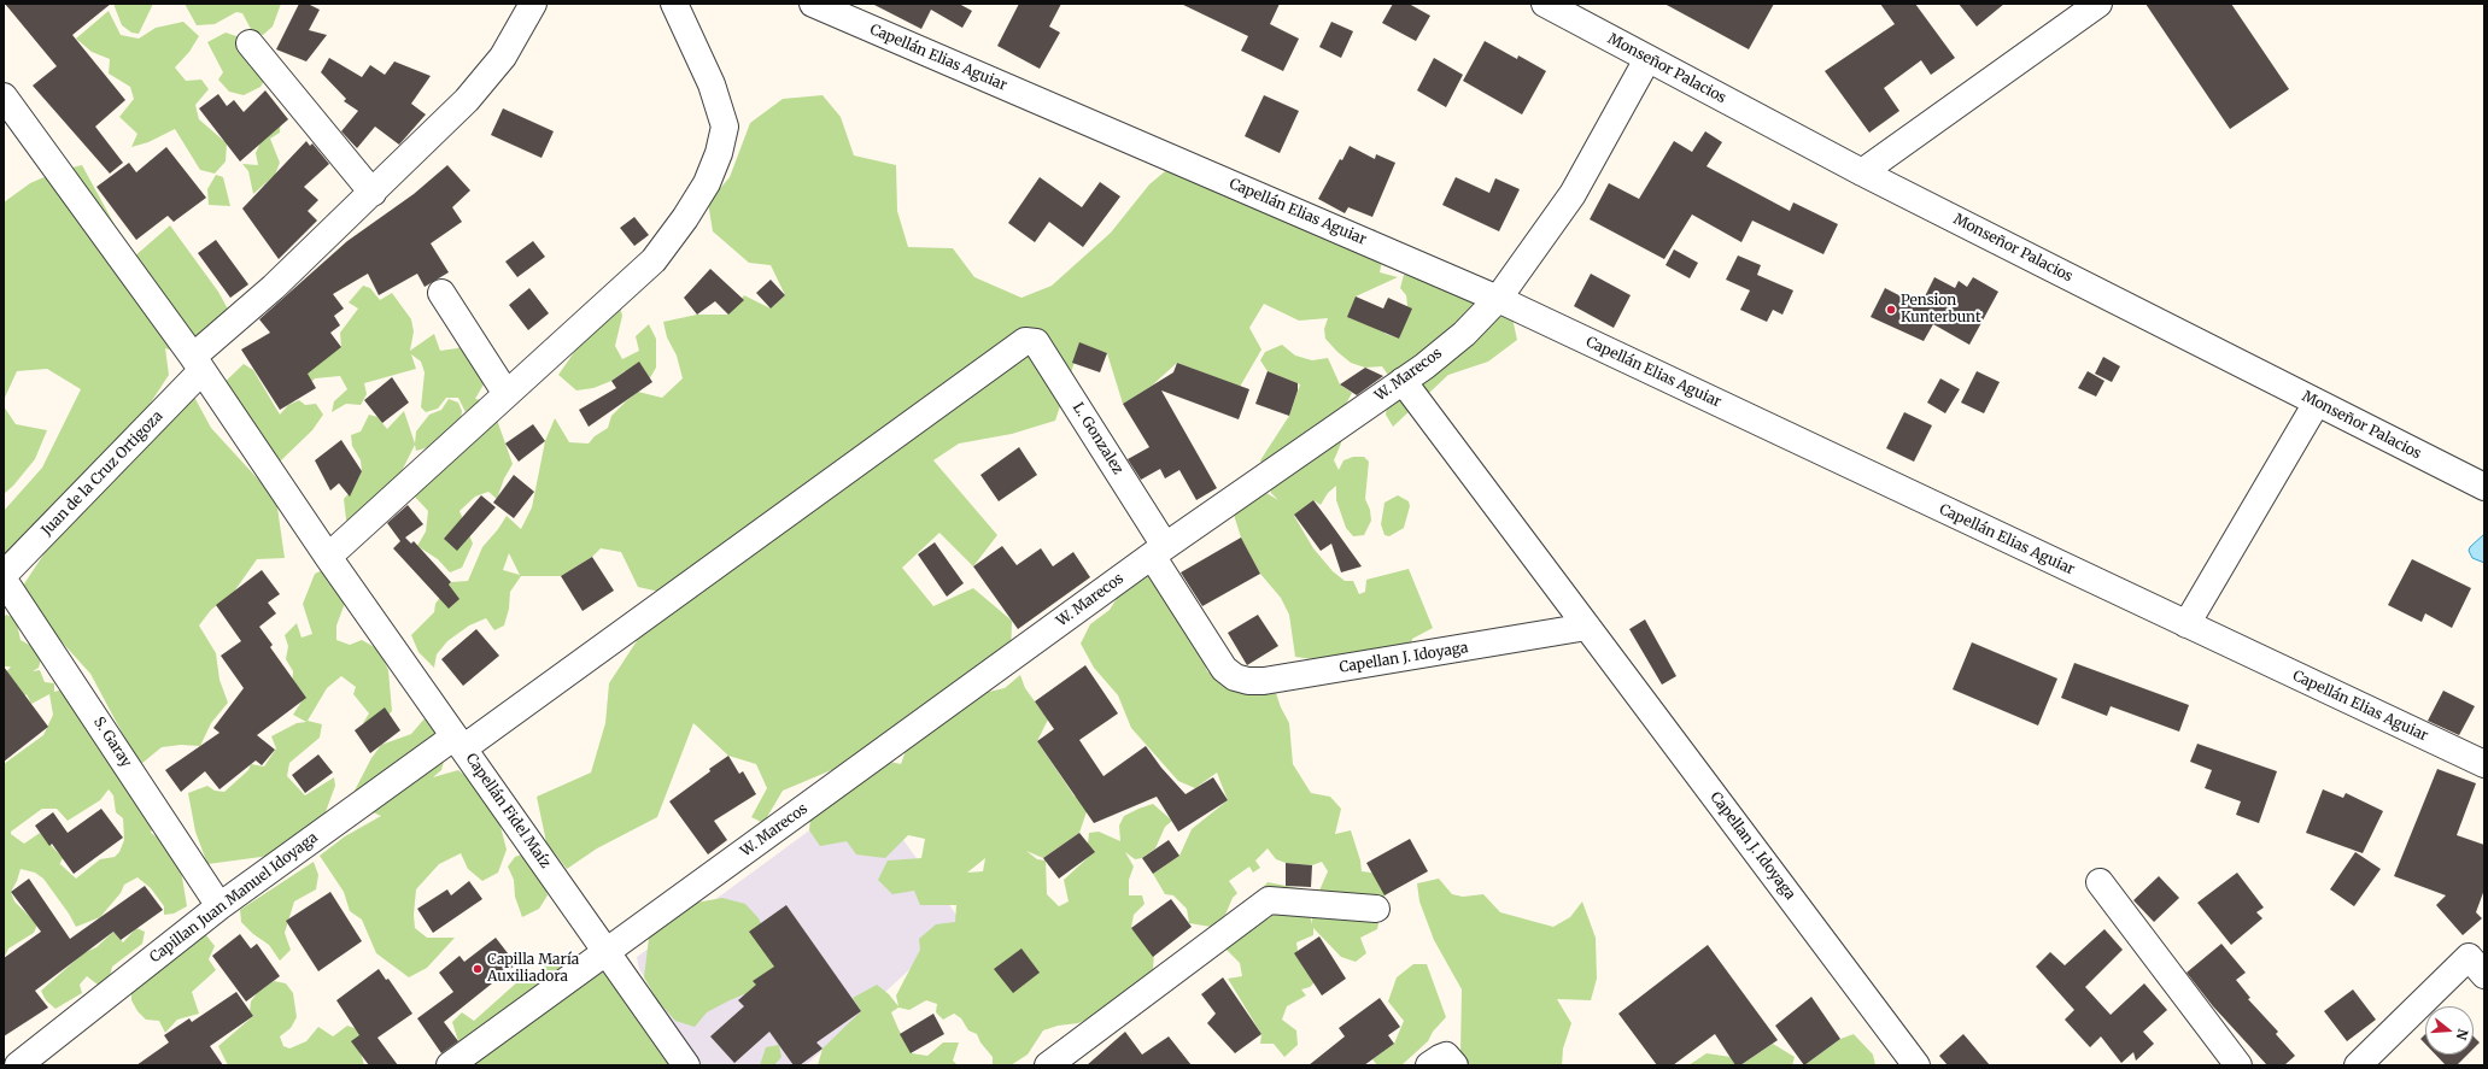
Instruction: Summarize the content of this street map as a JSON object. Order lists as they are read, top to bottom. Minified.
{"streets":{"street":["Capellán Elias Aguiar","Monseñor Palacios","W. Marecos","L. Gonzalez","Juan de la Cruz Ortigoza","Capellan J. Idoyaga","S. Garay","Capellán Fidel Maíz","Capillan Juan Manuel Idoyaga"]},"crossings":[["Capellán Elias Aguiar","W. Marecos"],["Monseñor Palacios","W. Marecos"],["W. Marecos","L. Gonzalez"],["W. Marecos","Capellan J. Idoyaga"],["W. Marecos","Capellán Fidel Maíz"],["L. Gonzalez","Capellan J. Idoyaga"],["L. Gonzalez","Capillan Juan Manuel Idoyaga"],["Juan de la Cruz Ortigoza","Capellán Fidel Maíz"],["S. Garay","Capillan Juan Manuel Idoyaga"],["Capellán Fidel Maíz","Capillan Juan Manuel Idoyaga"]],"places":["Pension Kunterbunt","Capilla María Auxiliadora"],"north":"right"}
